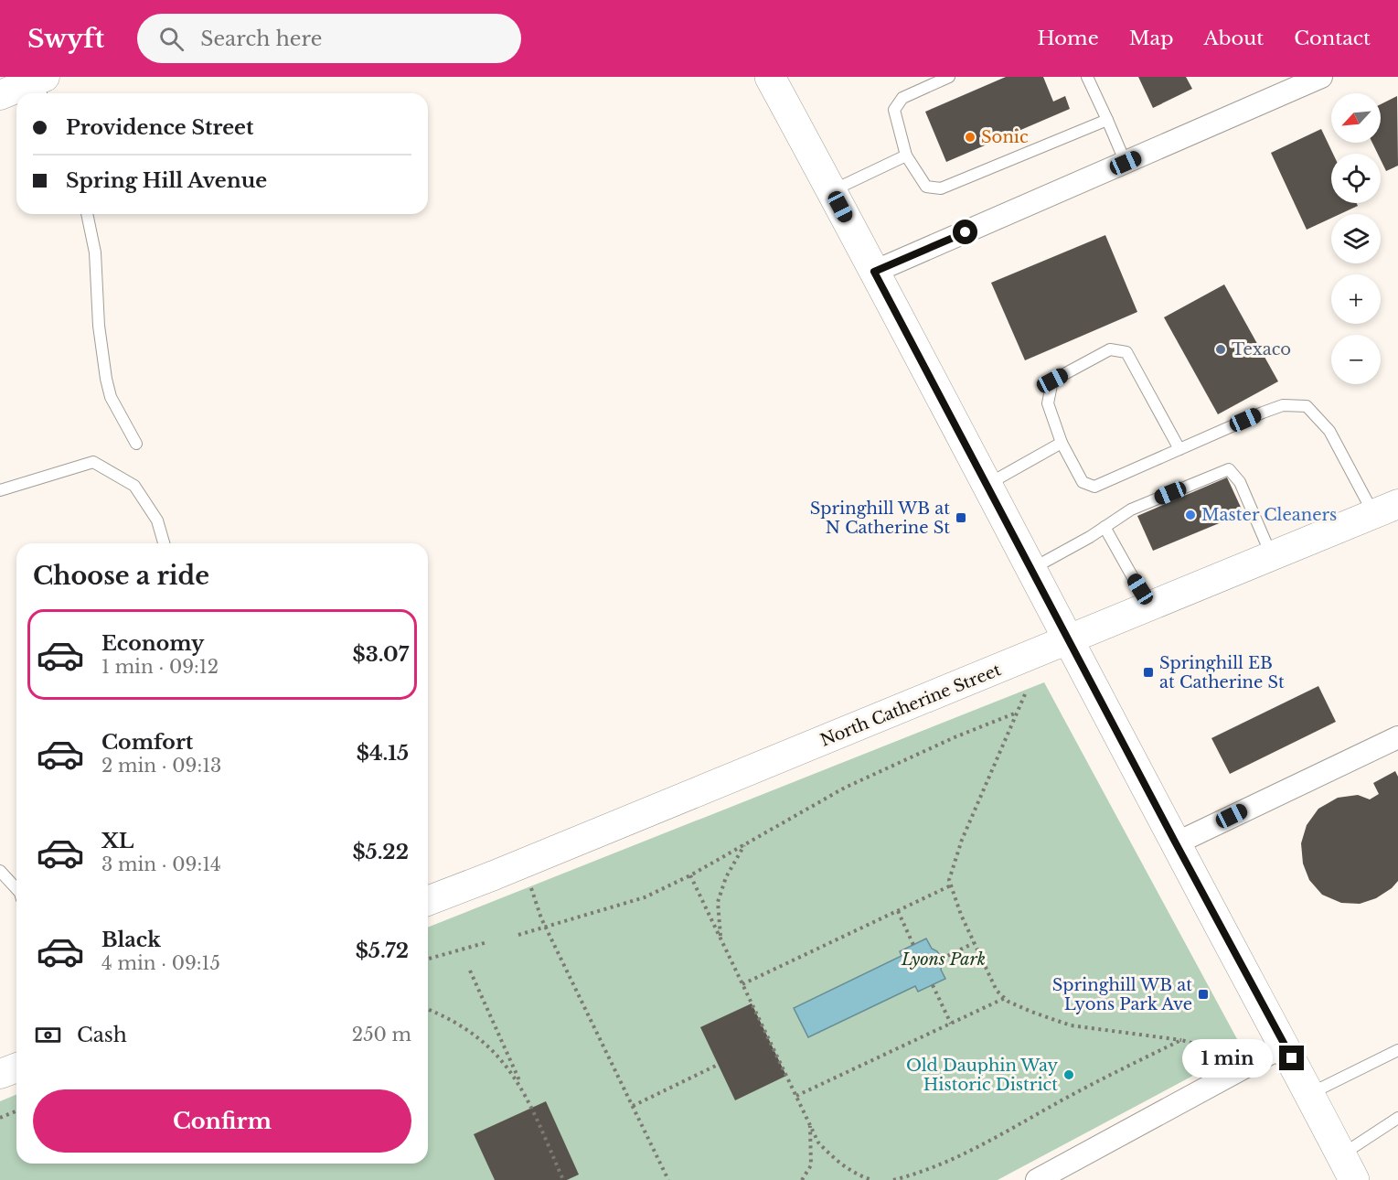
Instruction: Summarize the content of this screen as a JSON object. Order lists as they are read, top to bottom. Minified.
{"streets":{"street":["North Catherine Street"]},"parks":["Lyons Park"],"places":{"other":["Sonic","Texaco","Master Cleaners","Old Dauphin Way Historic District"],"transit":["Springhill WB at N Catherine St","Springhill EB at Catherine St","Springhill WB at Lyons Park Ave"]},"north":"bottom left","page":{"header":"Swyft","search":"Search here","nav":["Home","Map","About","Contact"],"map_buttons":["+","−"],"banner":["Providence Street","Spring Hill Avenue"],"heading":"Choose a ride","list":[{"name":"Economy","note":"1 min · 09:12","value":"$3.07"},{"name":"Comfort","note":"2 min · 09:13","value":"$4.15"},{"name":"XL","note":"3 min · 09:14","value":"$5.22"},{"name":"Black","note":"4 min · 09:15","value":"$5.72"}],"pay":["Cash","250 m"],"bubble":"1 min","buttons":"Confirm"}}
